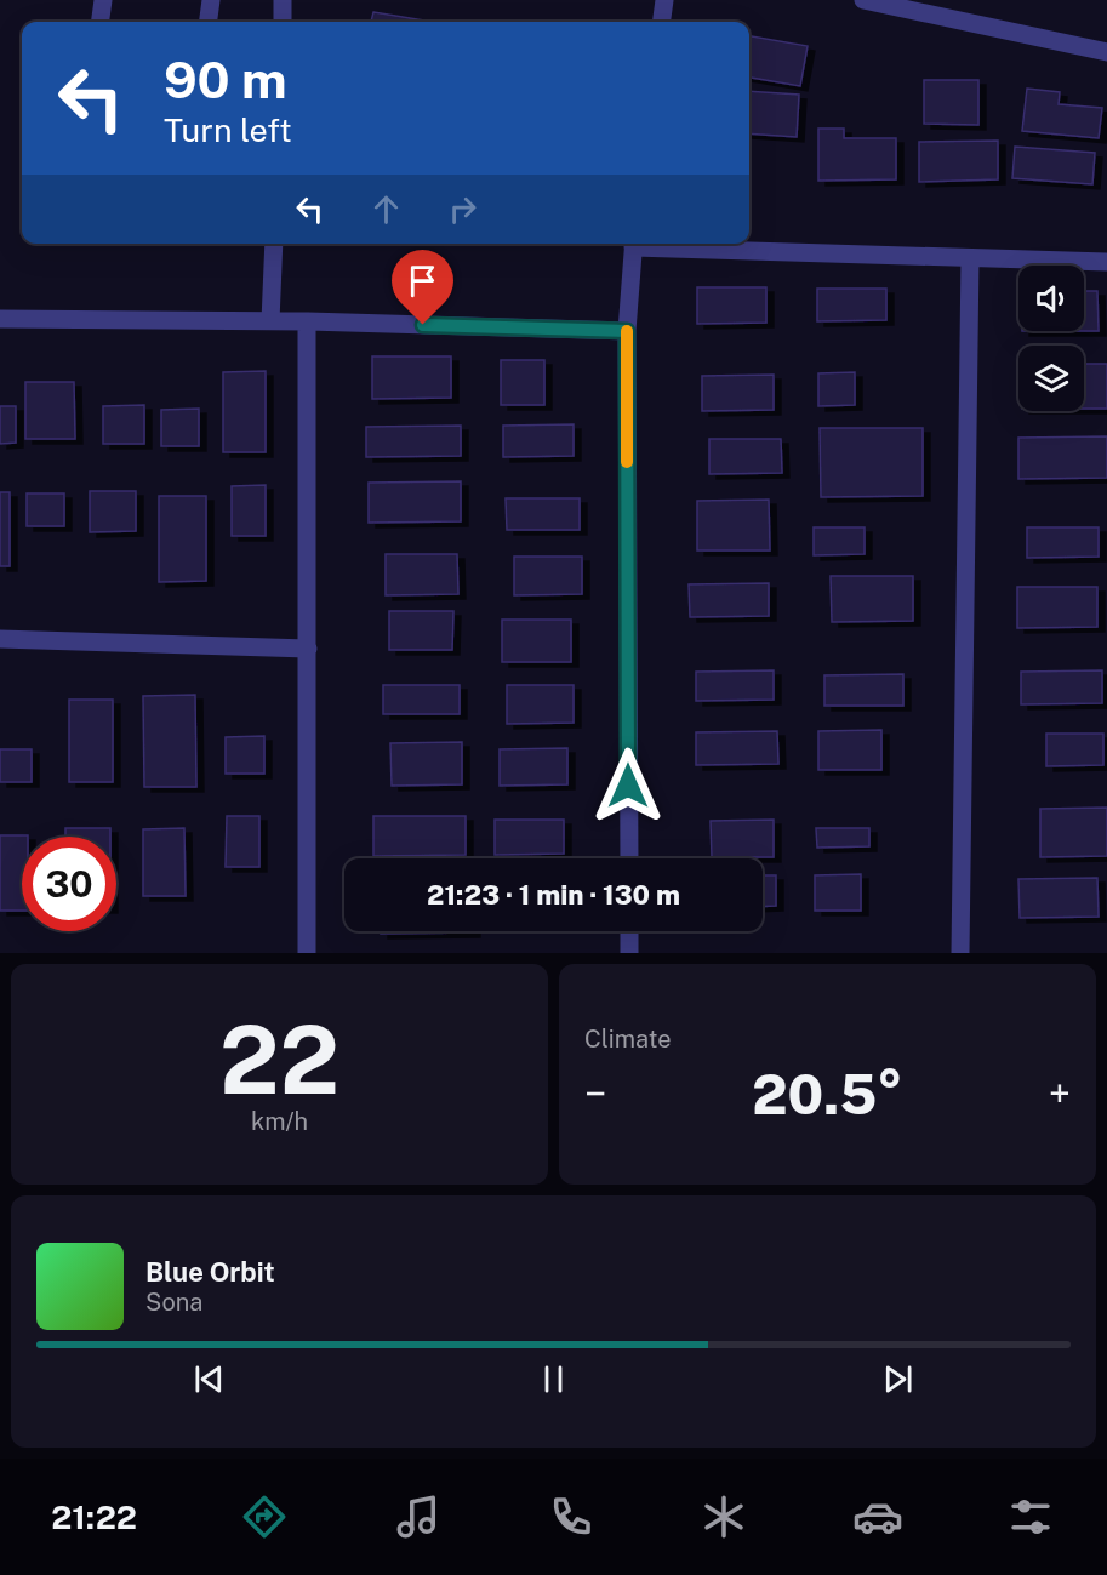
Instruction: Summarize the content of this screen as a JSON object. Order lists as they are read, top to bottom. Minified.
{"page":{"turn":["90 m","Turn left"],"limit":"30","trip":"21:23 · 1 min · 130 m","tile":[["22","km/h"],"Climate"],"heat":["−","20.5°","+"],"song":["Blue Orbit","Sona"],"tabs":"21:22"}}
